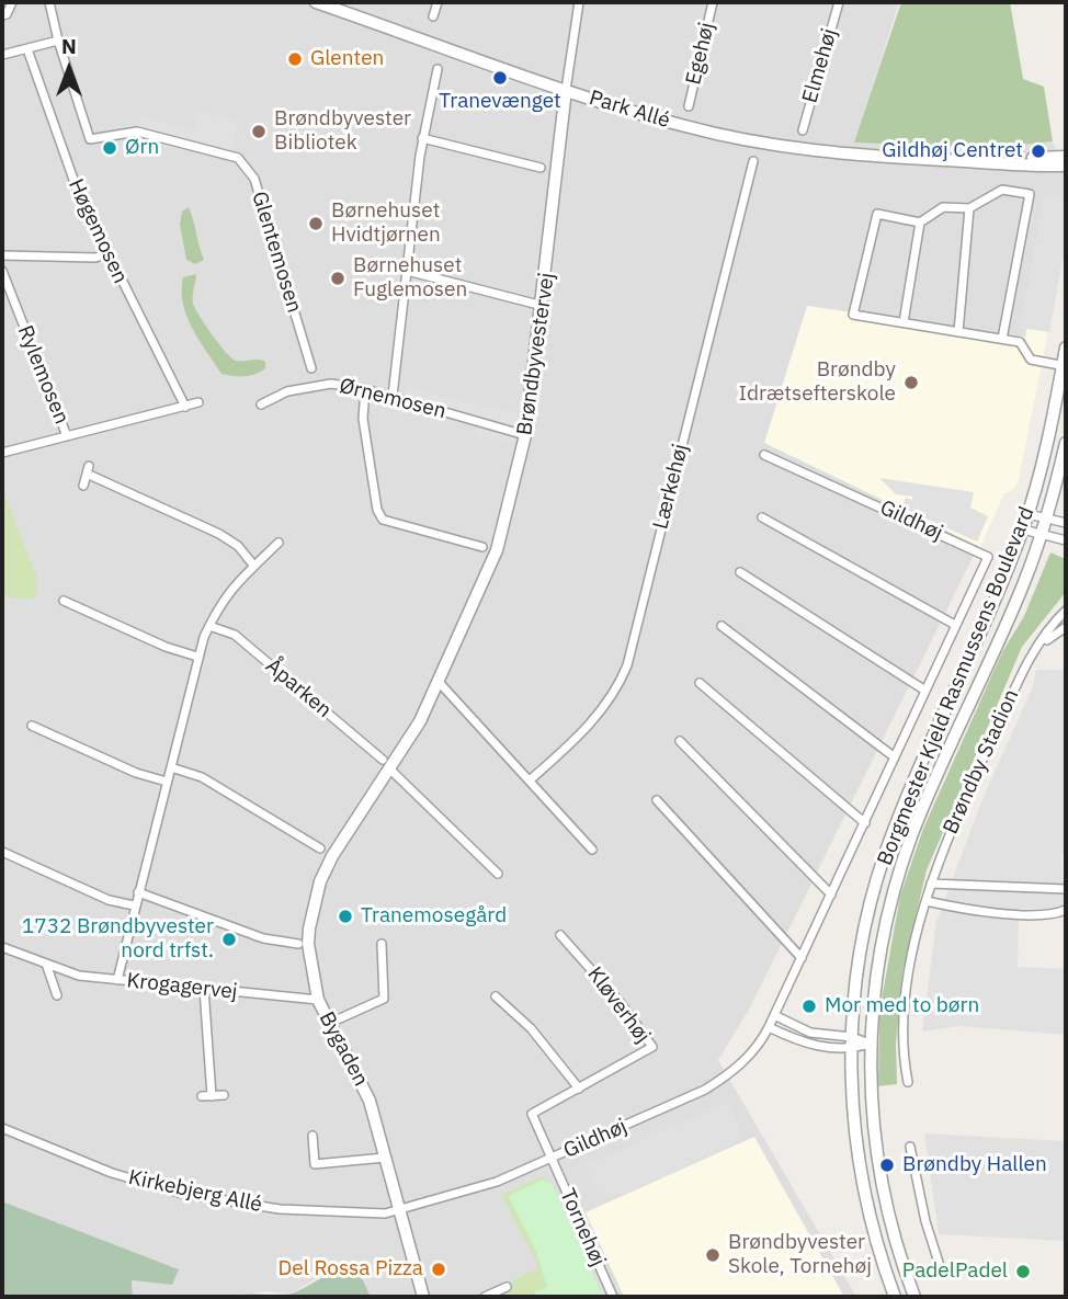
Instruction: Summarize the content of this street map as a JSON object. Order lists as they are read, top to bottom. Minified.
{"streets":{"street":["Egehøj","Elmehøj","Park Allé","Høgemosen","Glentemosen","Brøndbyvestervej","Rylemosen","Ørnemosen","Lærkehøj","Gildhøj","Borgmester Kjeld Rasmussens Boulevard","Åparken","Brøndby Stadion","Krogagervej","Kløverhøj","Bygaden","Kirkebjerg Allé","Tornehøj"]},"crossings":[["Park Allé","Brøndbyvestervej"],["Høgemosen","Rylemosen"],["Brøndbyvestervej","Ørnemosen"],["Brøndbyvestervej","Bygaden"],["Gildhøj","Kløverhøj"],["Gildhøj","Bygaden"],["Gildhøj","Kirkebjerg Allé"],["Gildhøj","Tornehøj"],["Krogagervej","Bygaden"],["Kløverhøj","Tornehøj"],["Bygaden","Kirkebjerg Allé"]],"places":["Glenten","Tranevænget","Brøndbyvester Bibliotek","Ørn","Gildhøj Centret","Børnehuset Hvidtjørnen","Børnehuset Fuglemosen","Brøndby Idrætsefterskole","Tranemosegård","1732 Brøndbyvester nord trfst.","Mor med to børn","Brøndby Hallen","Brøndbyvester Skole, Tornehøj","Del Rossa Pizza","PadelPadel"],"north":"top"}
